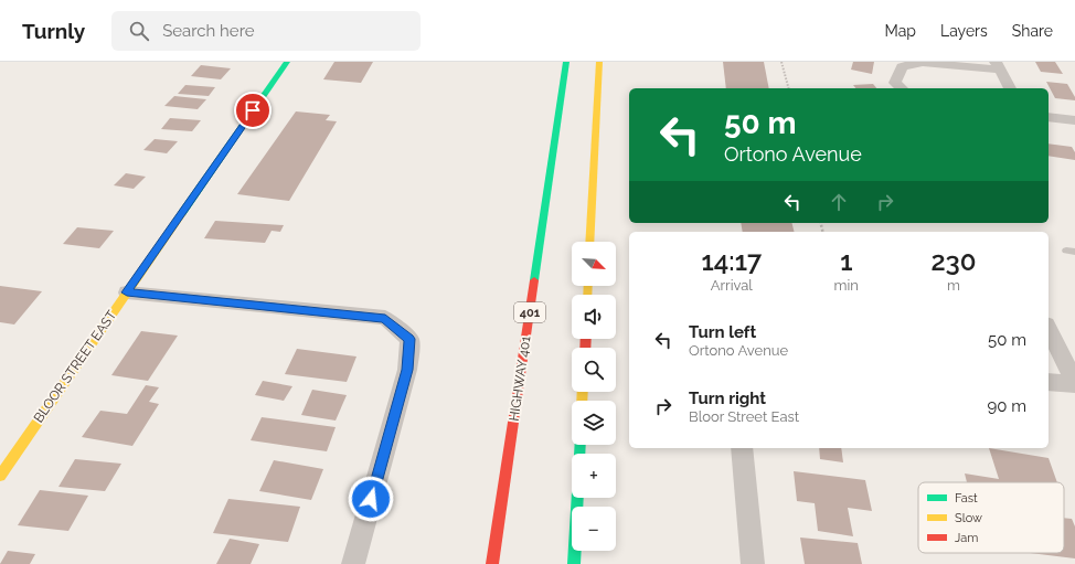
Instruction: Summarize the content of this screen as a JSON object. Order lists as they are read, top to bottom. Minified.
{"streets":{"main road":["401","BLOOR STREET EAST","HIGHWAY 401"]},"legend":["Fast","Slow","Jam"],"north":"bottom right","page":{"header":"Turnly","search":"Search here","nav":["Map","Layers","Share"],"turn":["50 m","Ortono Avenue"],"eta":["14:17","Arrival","1","min","230","m"],"map_buttons":["+","−"],"list":[{"name":"Turn left","note":"Ortono Avenue","value":"50 m"},{"name":"Turn right","note":"Bloor Street East","value":"90 m"}]}}
